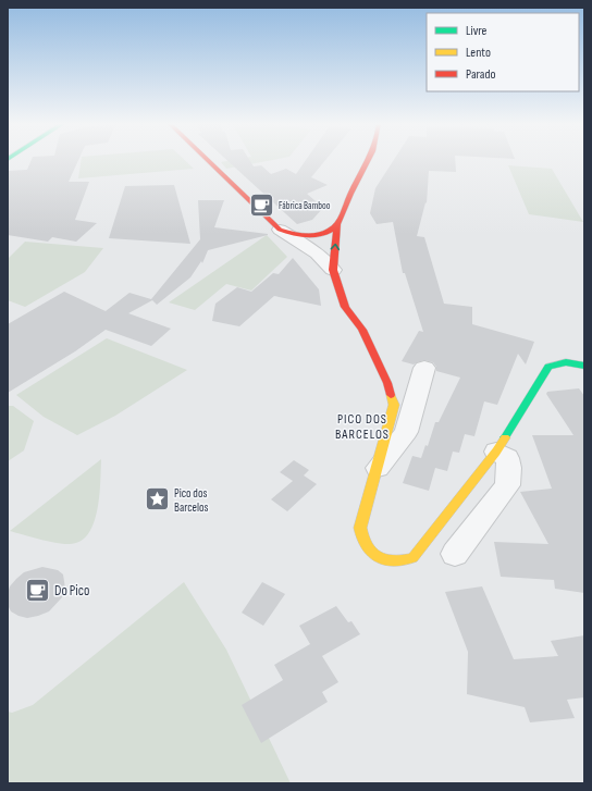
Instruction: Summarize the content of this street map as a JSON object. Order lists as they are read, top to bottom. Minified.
{"districts":["PICO DOS BARCELOS"],"places":{"cafe":["Fábrica Bamboo","Do Pico"],"place":["Pico dos Barcelos"]},"legend":["Livre","Lento","Parado"]}
